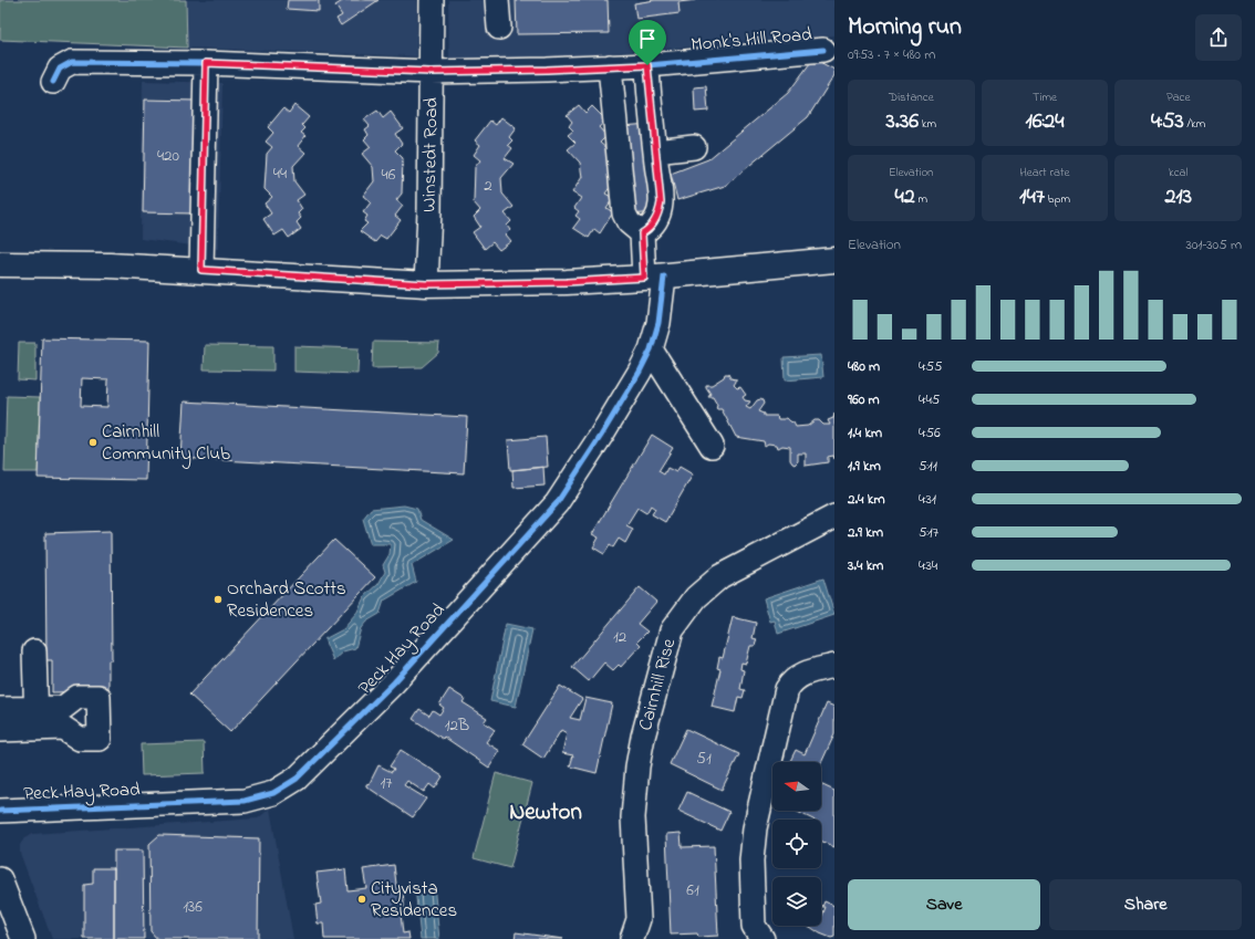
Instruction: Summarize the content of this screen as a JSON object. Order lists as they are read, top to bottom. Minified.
{"streets":{"street":["Monk's Hill Road","Winstedt Road","Peck Hay Road","Cairnhill Rise"]},"crossings":[["Monk's Hill Road","Winstedt Road"]],"districts":["Newton"],"places":["Cairnhill Community Club","Orchard Scotts Residences","Cityvista Residences"],"house_numbers":["420","44","46","2","12","12B","51","17","61","136"],"north":"left","page":{"heading":["Morning run","09:53 · 7 × 480 m"],"stats":[["Distance","3.36 km"],["Time","16:24"],["Pace","4:53 /km"],["Elevation","42 m"],["Heart rate","147 bpm"],["kcal","213"]],"chart":["Elevation","301–305 m"],"list":[{"name":"480 m","note":"4:55"},{"name":"960 m","note":"4:45"},{"name":"1.4 km","note":"4:56"},{"name":"1.9 km","note":"5:11"},{"name":"2.4 km","note":"4:31"},{"name":"2.9 km","note":"5:17"},{"name":"3.4 km","note":"4:34"}],"buttons":["Save","Share"]}}
